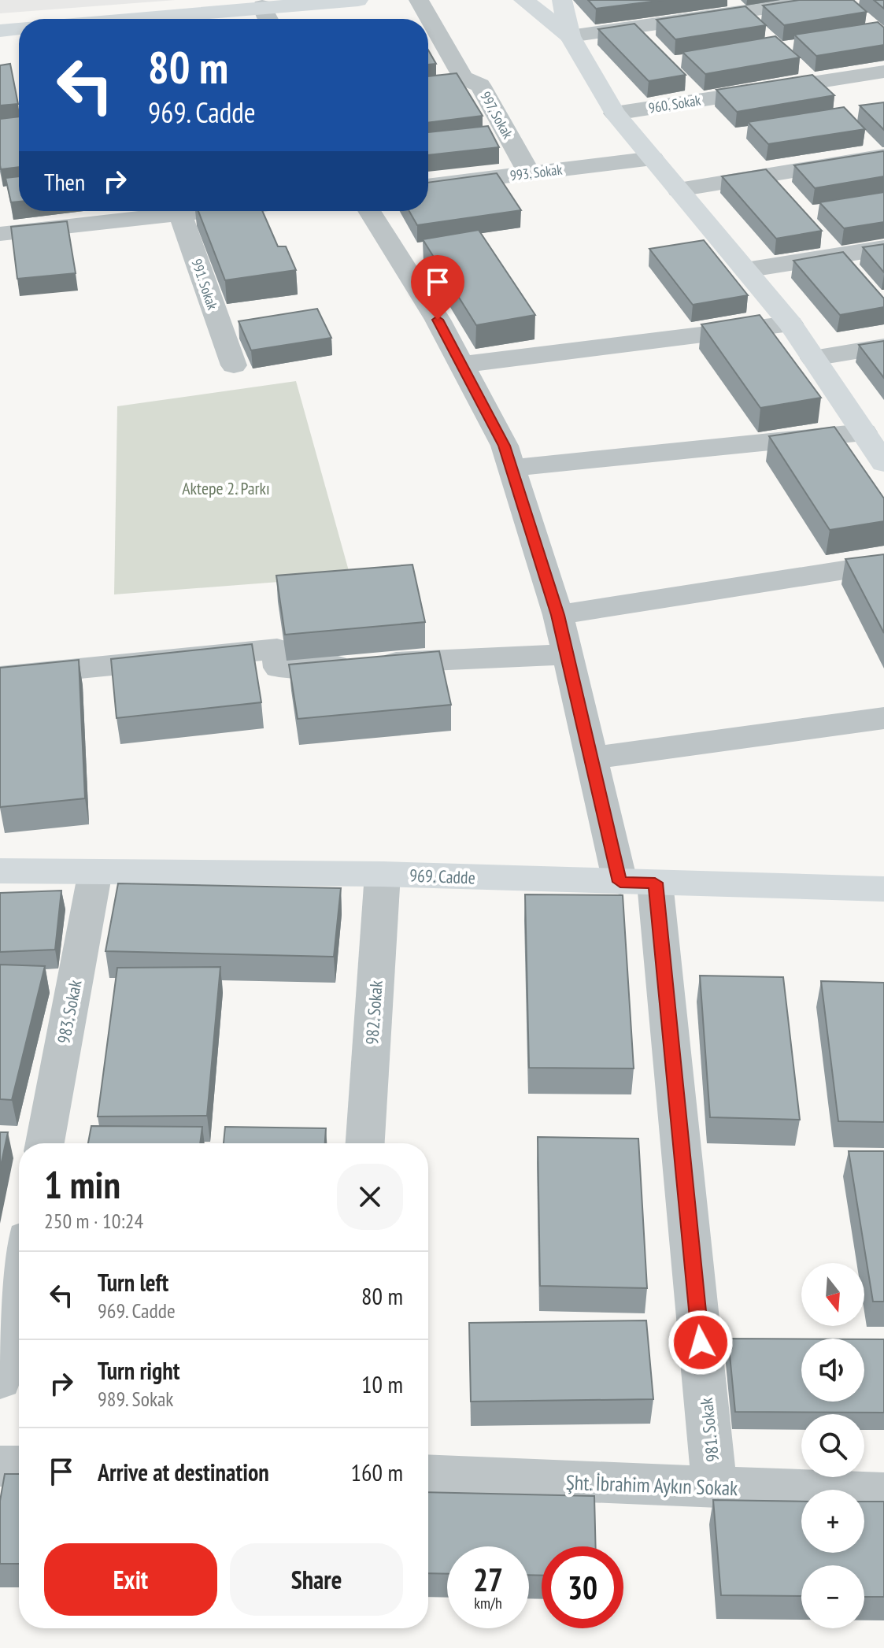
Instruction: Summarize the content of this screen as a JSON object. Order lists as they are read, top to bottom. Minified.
{"streets":{"street":["960. Sokak","997. Sokak","993. Sokak","991. Sokak","969. Cadde","983. Sokak","982. Sokak","981. Sokak","Şht. İbrahim Aykın Sokak"]},"crossings":[["997. Sokak","993. Sokak"],["969. Cadde","983. Sokak"],["969. Cadde","982. Sokak"],["969. Cadde","981. Sokak"],["981. Sokak","Şht. İbrahim Aykın Sokak"]],"parks":["Aktepe 2. Parkı"],"north":"bottom","page":{"turn":["80 m","969. Cadde"],"then":"Then","heading":["1 min","250 m · 10:24"],"list":[{"name":"Turn left","note":"969. Cadde","value":"80 m"},{"name":"Turn right","note":"989. Sokak","value":"10 m"},{"name":"Arrive at destination","value":"160 m"}],"map_buttons":["+","−"],"buttons":["Exit","Share"],"speed":"27 km/h","limit":"30"}}
